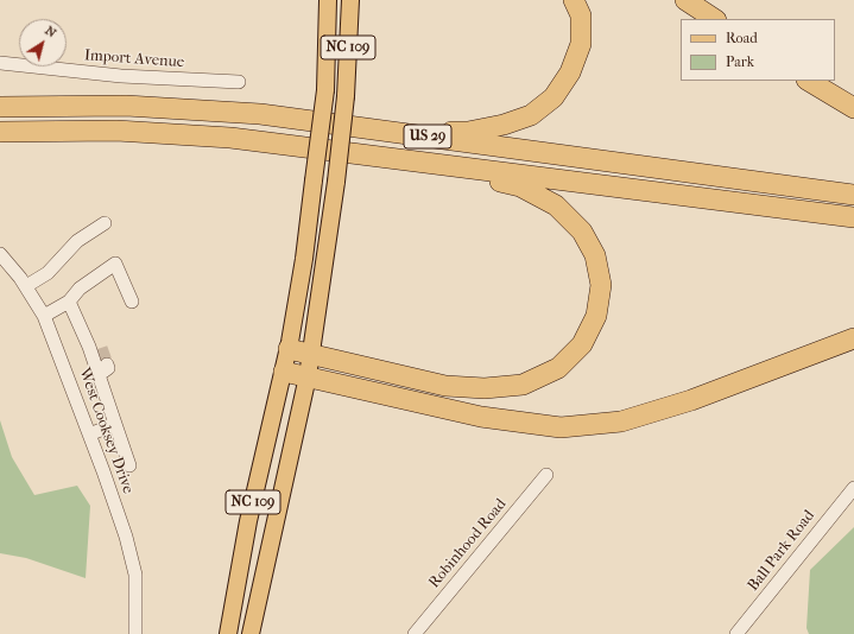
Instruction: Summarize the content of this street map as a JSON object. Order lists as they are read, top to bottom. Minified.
{"streets":{"highway":["US 29"],"main road":["NC 109"],"street":["Import Avenue","West Cooksey Drive","Robinhood Road","Ball Park Road"]},"legend":["Road","Park"],"north":"top right"}
